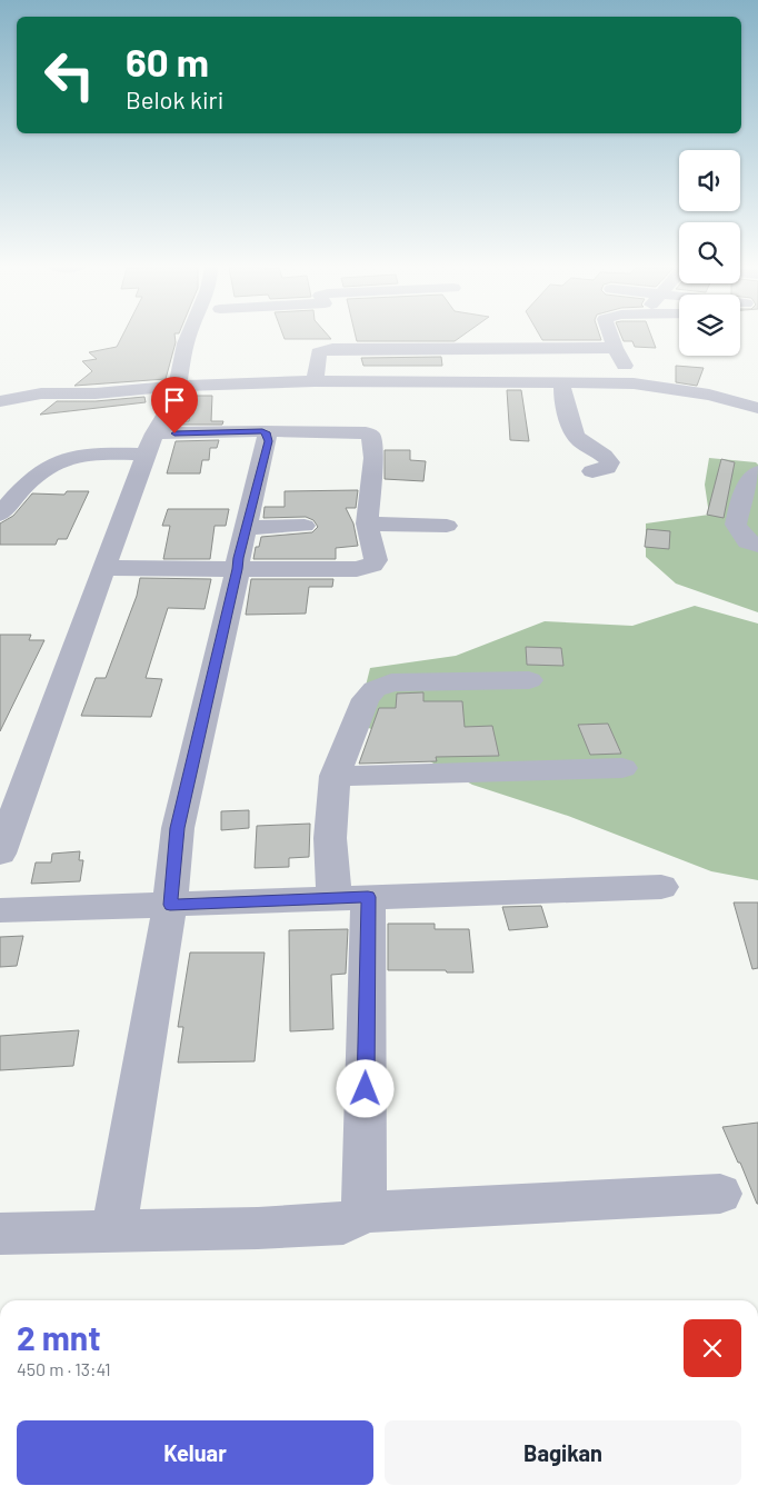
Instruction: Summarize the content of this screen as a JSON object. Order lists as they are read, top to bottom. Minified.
{"page":{"turn":["60 m","Belok kiri"],"heading":["2 mnt","450 m · 13:41"],"buttons":["Keluar","Bagikan"]}}
